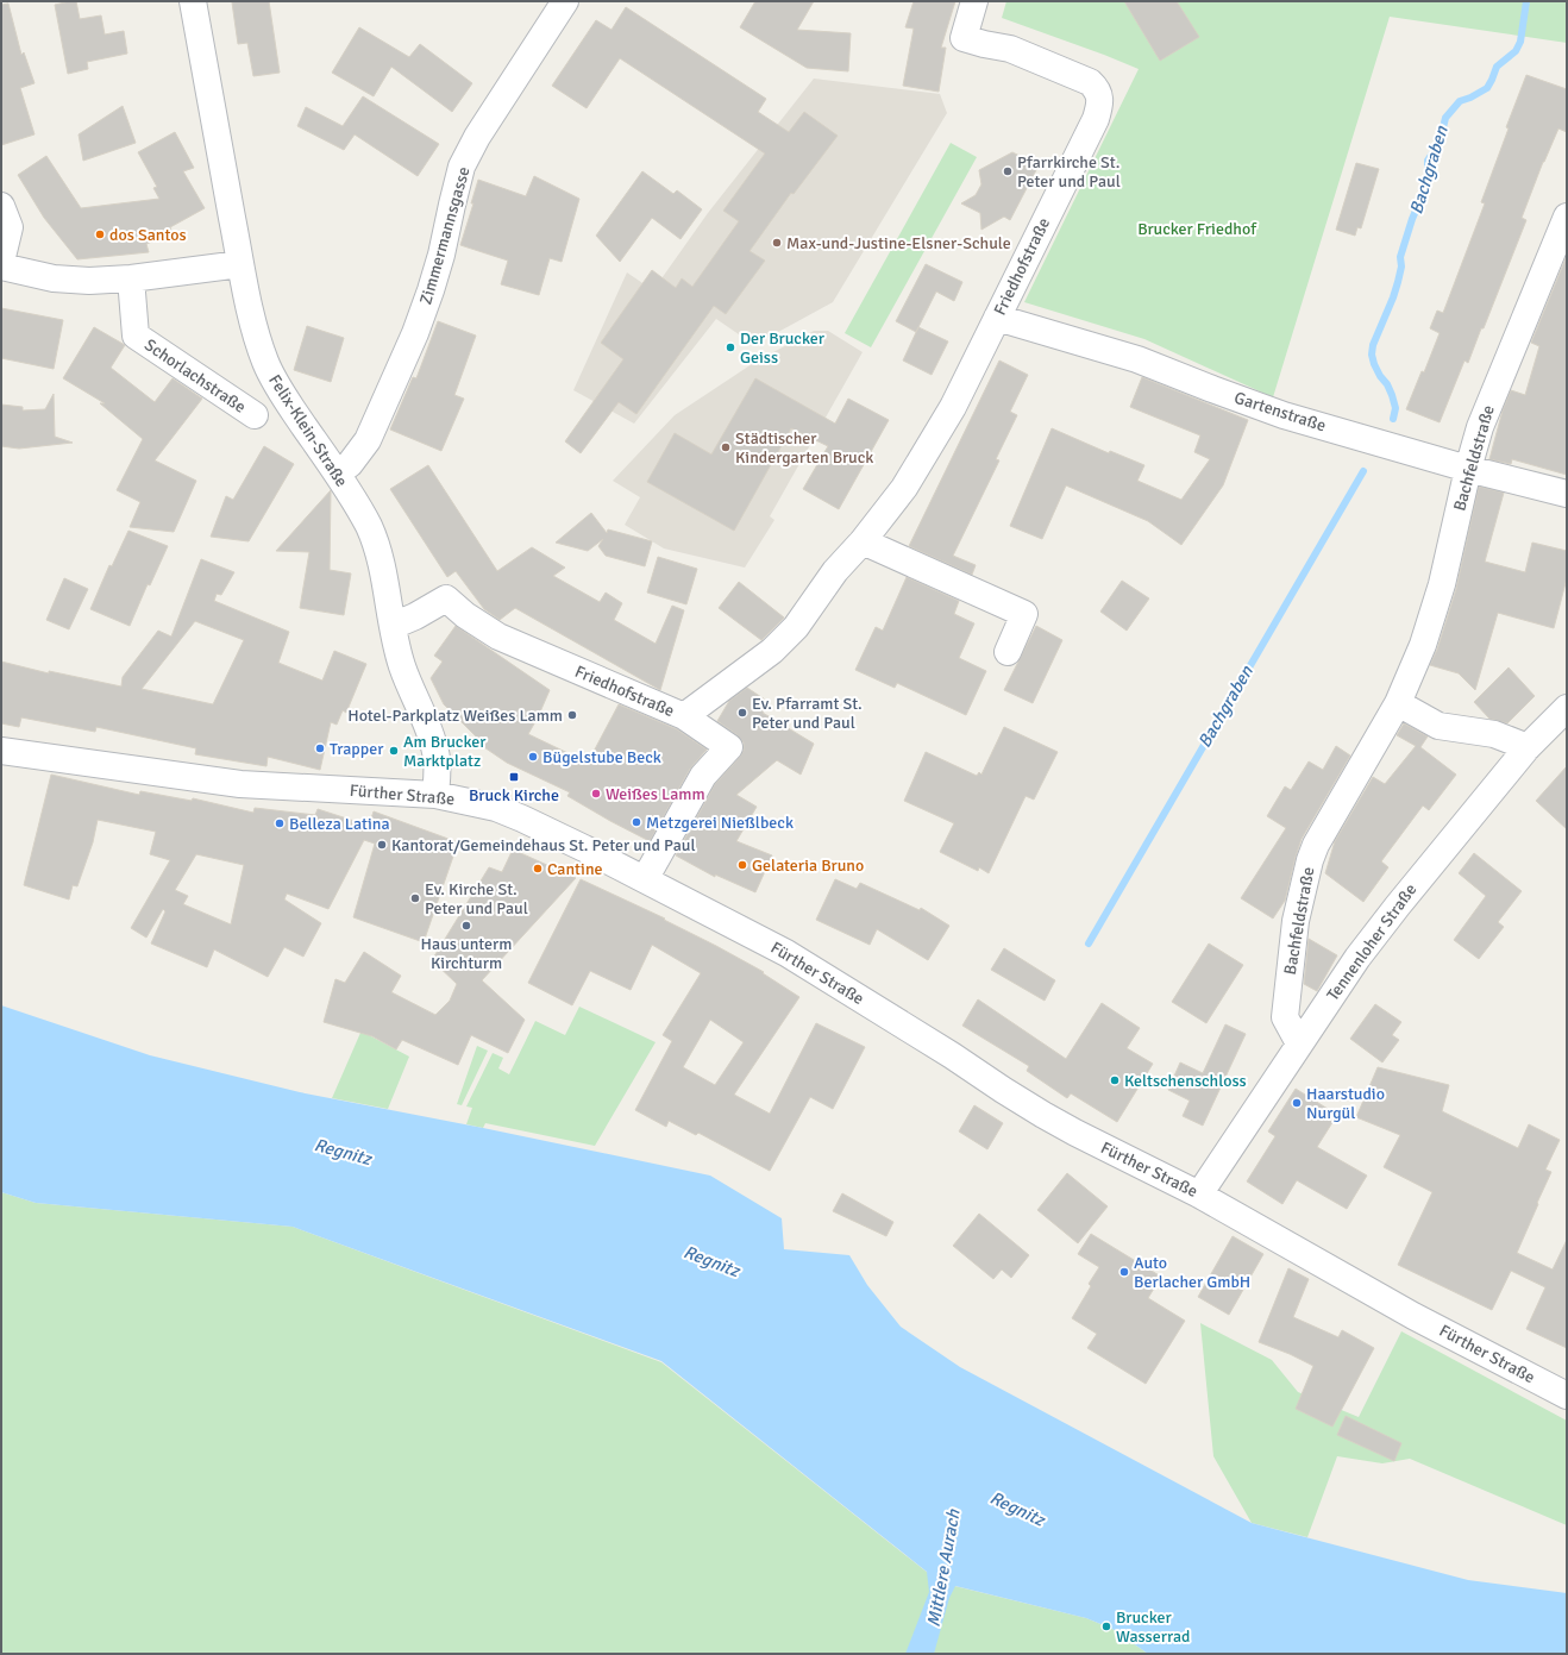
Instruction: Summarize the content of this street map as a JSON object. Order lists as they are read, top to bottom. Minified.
{"streets":{"street":["Zimmermannsgasse","Friedhofstraße","Schorlachstraße","Gartenstraße","Felix-Klein-Straße","Bachfeldstraße","Fürther Straße","Tennenloher Straße"]},"crossings":[["Zimmermannsgasse","Felix-Klein-Straße"],["Friedhofstraße","Gartenstraße"],["Friedhofstraße","Felix-Klein-Straße"],["Gartenstraße","Bachfeldstraße"],["Felix-Klein-Straße","Fürther Straße"],["Bachfeldstraße","Tennenloher Straße"],["Fürther Straße","Tennenloher Straße"]],"water":["Bachgraben","Regnitz","Mittlere Aurach"],"parks":["Brucker Friedhof"],"places":{"other":["Pfarrkirche St. Peter und Paul","dos Santos","Max-und-Justine-Elsner-Schule","Der Brucker Geiss","Städtischer Kindergarten Bruck","Ev. Pfarramt St. Peter und Paul","Hotel-Parkplatz Weißes Lamm","Trapper","Am Brucker Marktplatz","Bügelstube Beck","Weißes Lamm","Metzgerei Nießlbeck","Belleza Latina","Kantorat/Gemeindehaus St. Peter und Paul","Gelateria Bruno","Cantine","Ev. Kirche St. Peter und Paul","Haus unterm Kirchturm","Keltschenschloss","Haarstudio Nurgül","Auto Berlacher GmbH","Brucker Wasserrad"],"transit":["Bruck Kirche"]}}
